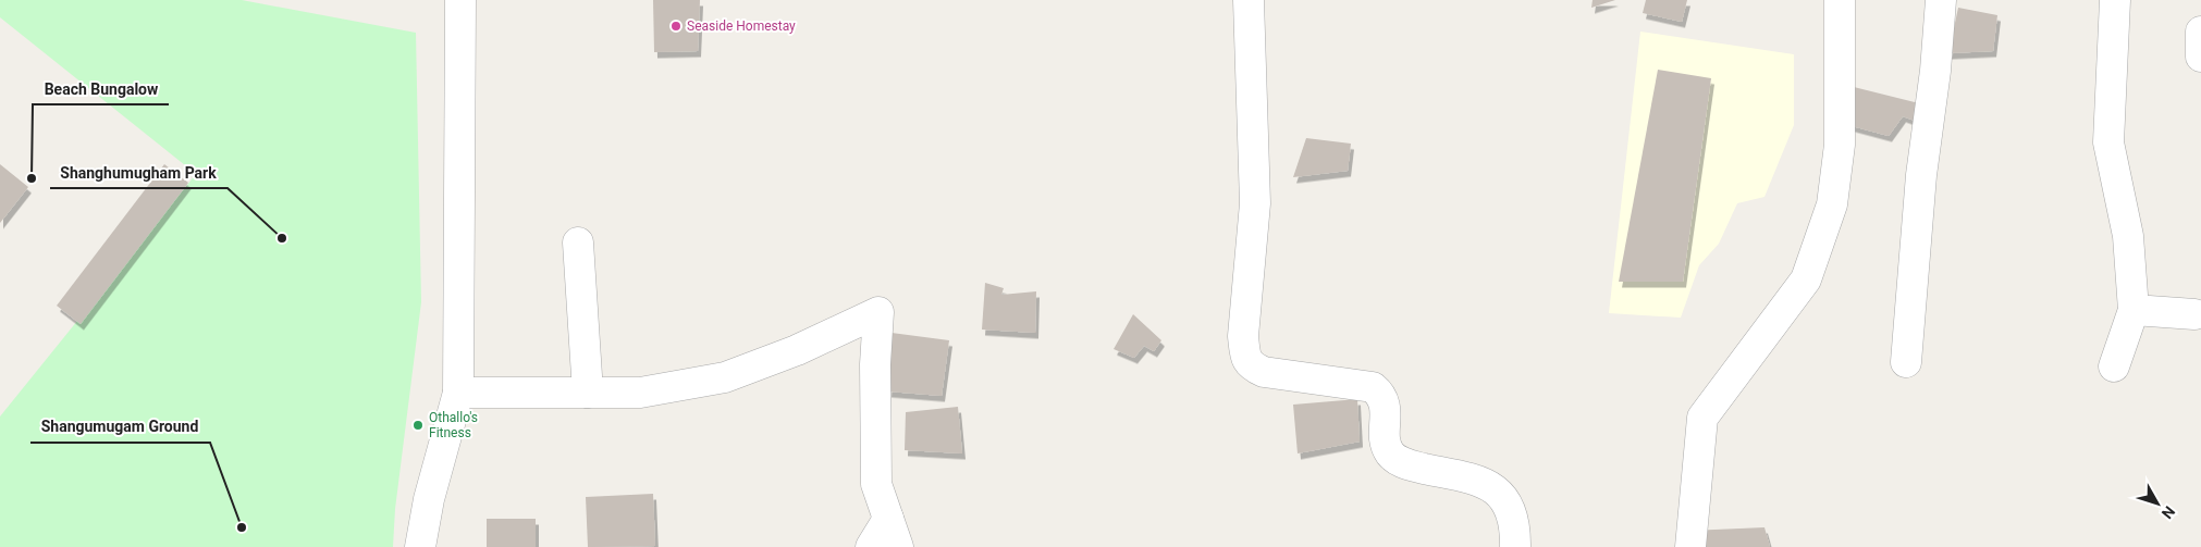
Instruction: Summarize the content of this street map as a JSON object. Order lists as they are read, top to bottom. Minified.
{"places":["Seaside Homestay","Beach Bungalow","Shanghumugham Park","Othallo's Fitness","Shangumugam Ground"],"north":"bottom right"}
